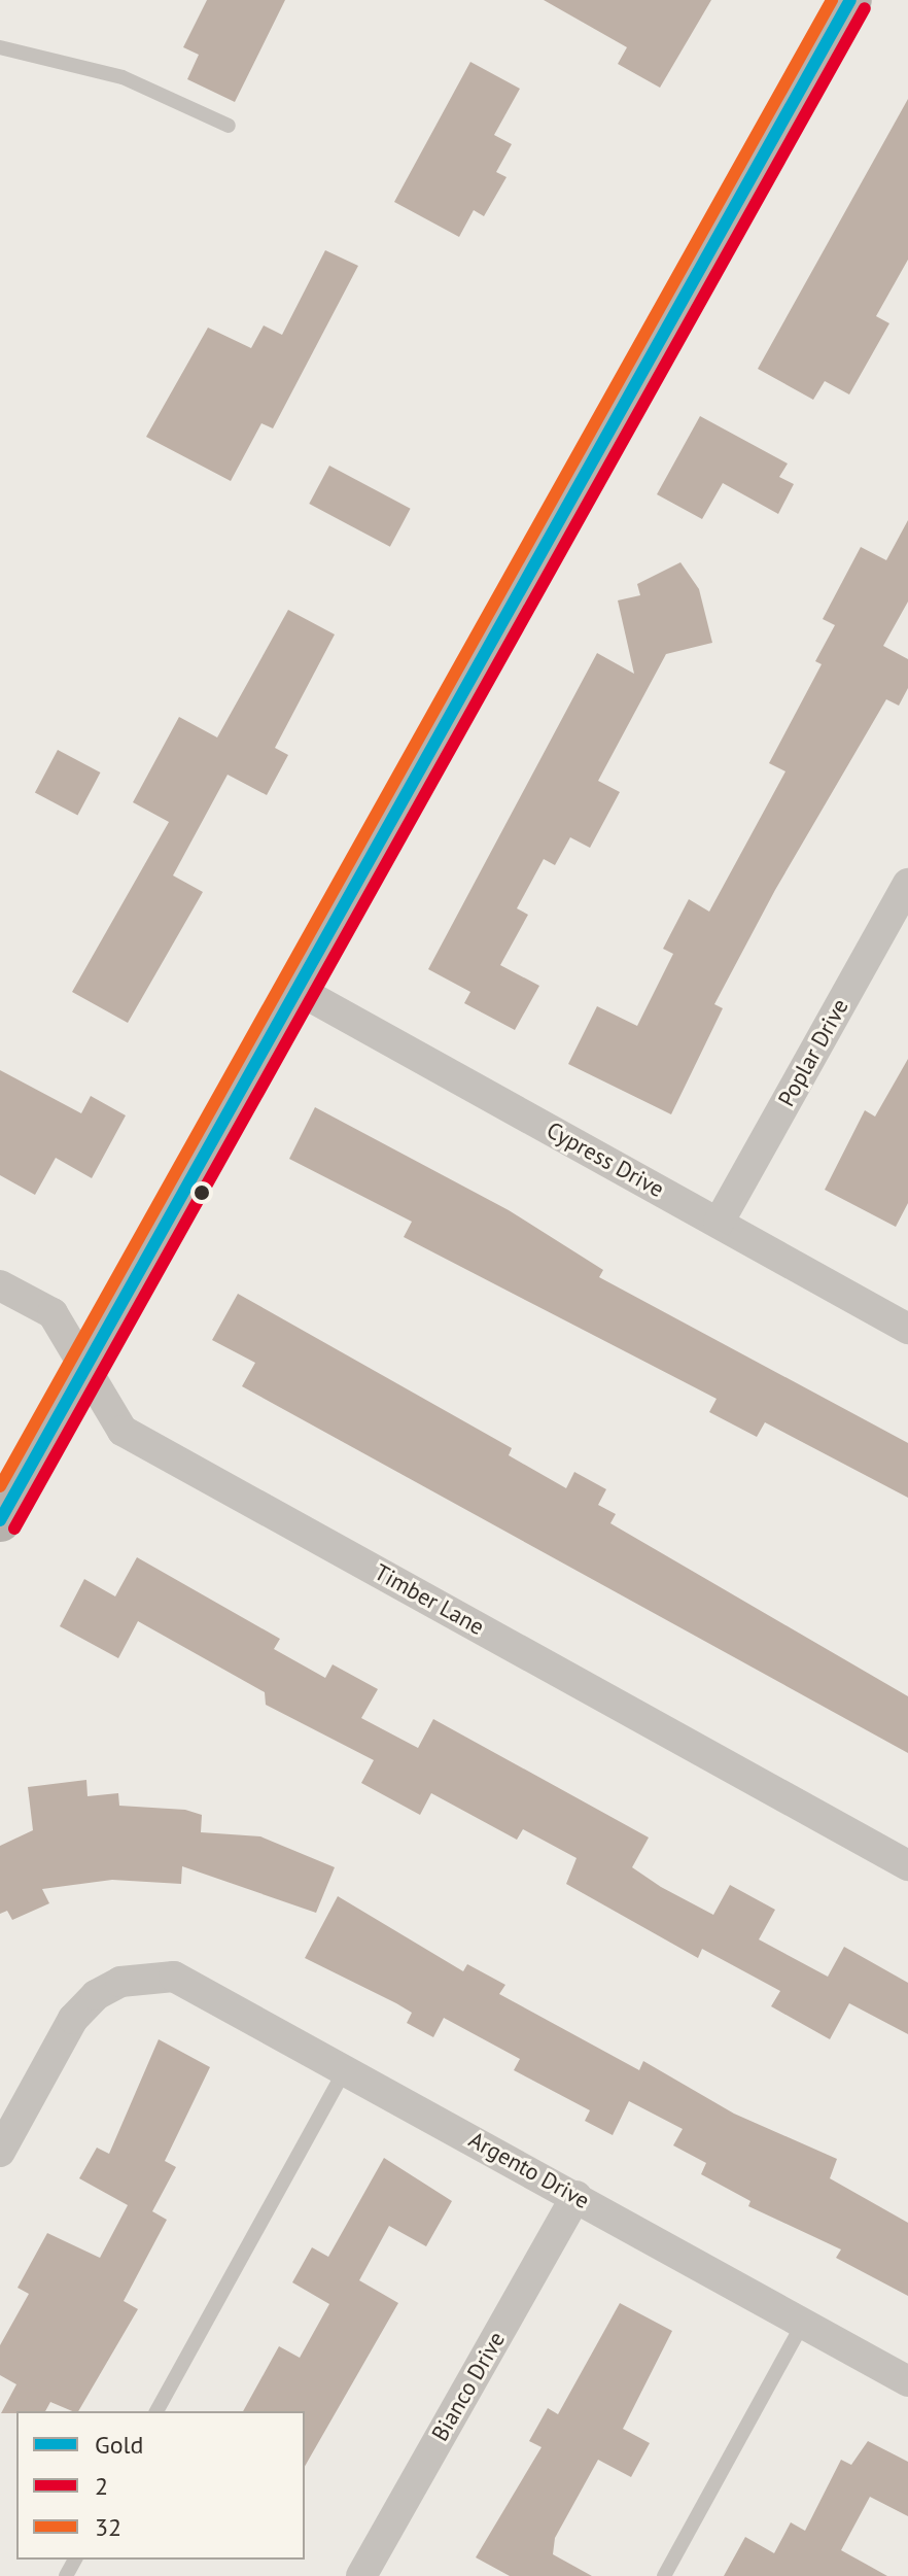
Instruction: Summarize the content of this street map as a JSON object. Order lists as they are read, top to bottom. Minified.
{"streets":{"street":["Poplar Drive","Cypress Drive","Timber Lane","Argento Drive","Bianco Drive"]},"crossings":[["Poplar Drive","Cypress Drive"],["Argento Drive","Bianco Drive"]],"lines":["transit line Gold","transit line 32","transit line 2"],"legend":["Gold","2","32"]}
